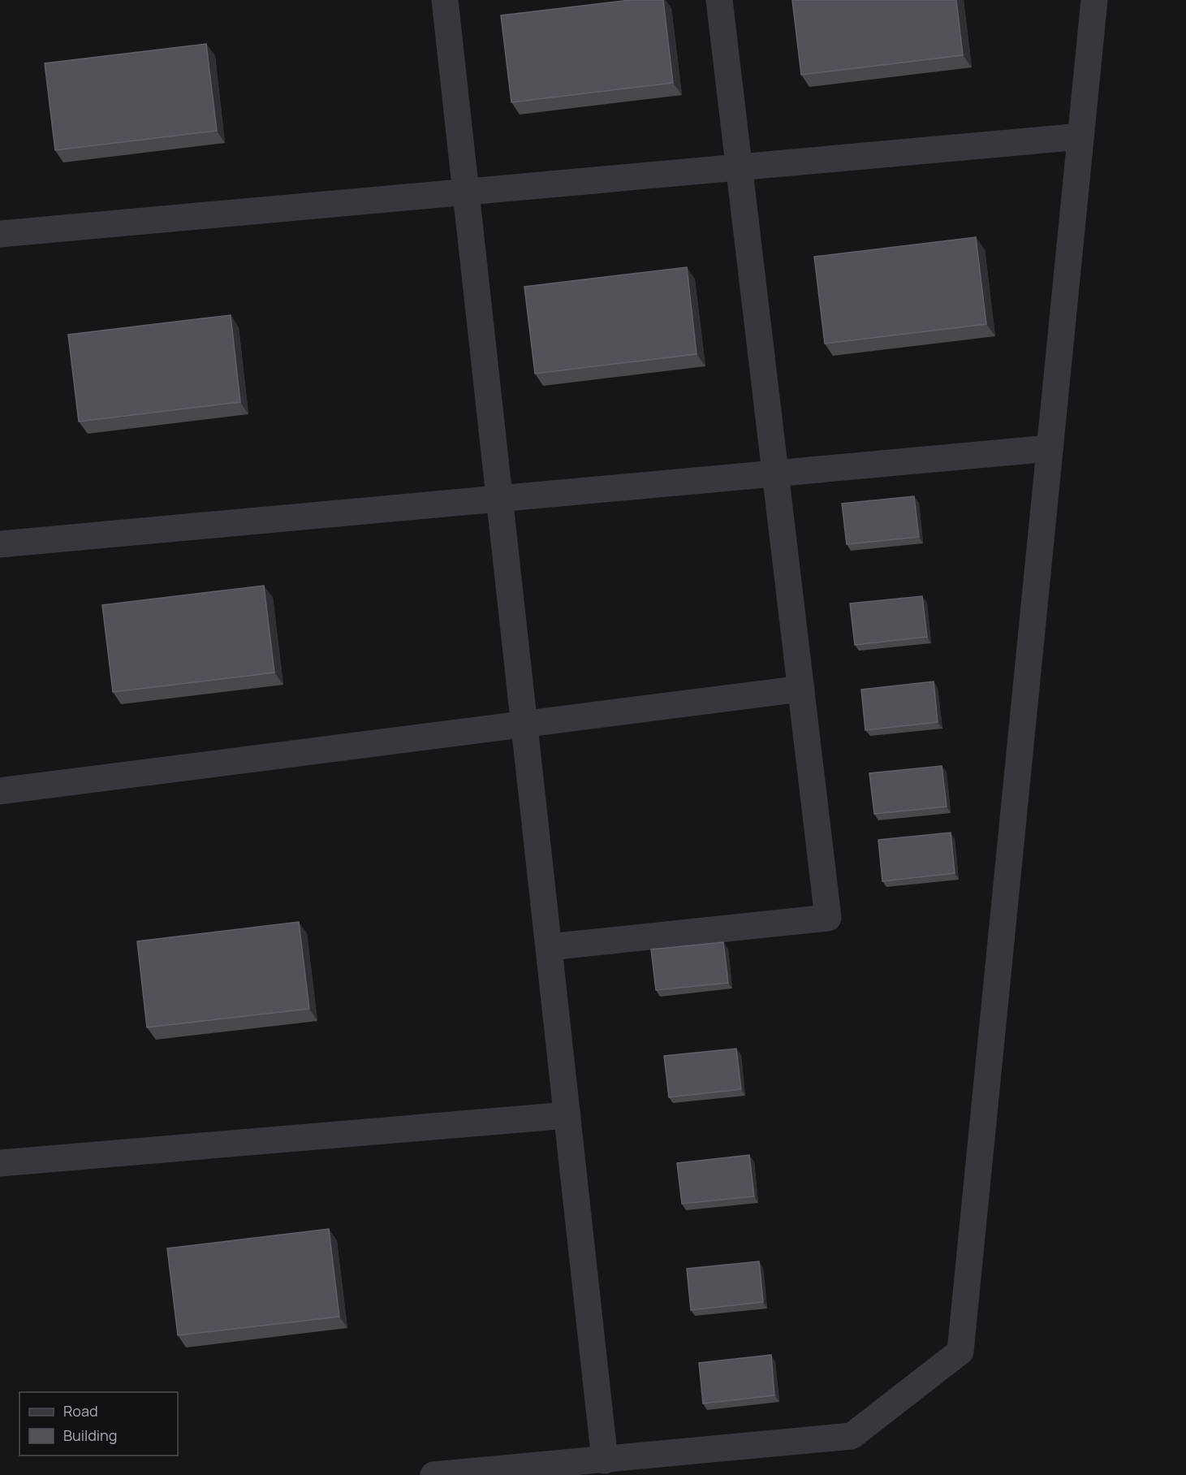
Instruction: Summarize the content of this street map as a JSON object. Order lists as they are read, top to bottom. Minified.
{"legend":["Road","Building"]}
